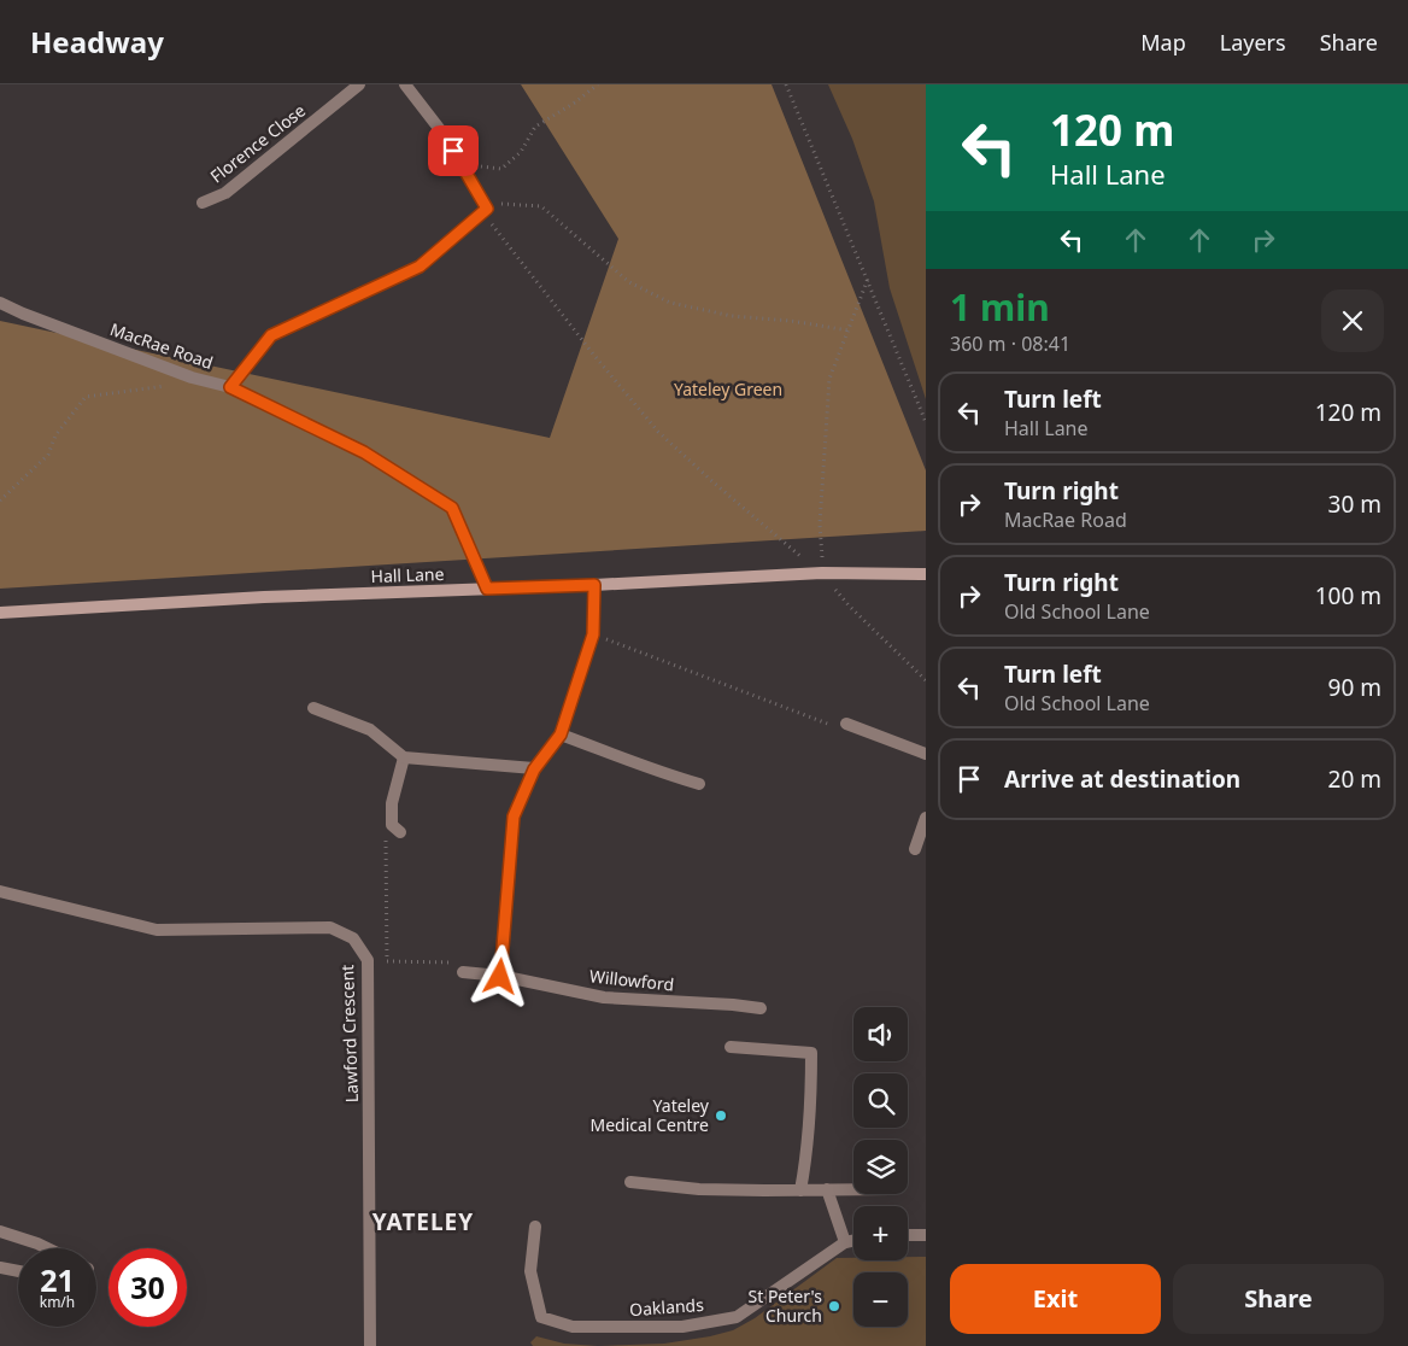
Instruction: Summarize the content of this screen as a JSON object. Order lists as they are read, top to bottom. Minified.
{"streets":{"street":["Florence Close","MacRae Road","Hall Lane","Willowford","Lawford Crescent","Oaklands"]},"crossings":[["MacRae Road","Hall Lane"]],"districts":["YATELEY"],"parks":["Yateley Green"],"places":["Yateley Medical Centre","St Peter's Church"],"page":{"header":"Headway","nav":["Map","Layers","Share"],"turn":["120 m","Hall Lane"],"heading":["1 min","360 m · 08:41"],"list":[{"name":"Turn left","note":"Hall Lane","value":"120 m"},{"name":"Turn right","note":"MacRae Road","value":"30 m"},{"name":"Turn right","note":"Old School Lane","value":"100 m"},{"name":"Turn left","note":"Old School Lane","value":"90 m"},{"name":"Arrive at destination","value":"20 m"}],"map_buttons":["+","−"],"speed":"21 km/h","limit":"30","buttons":["Exit","Share"]}}
